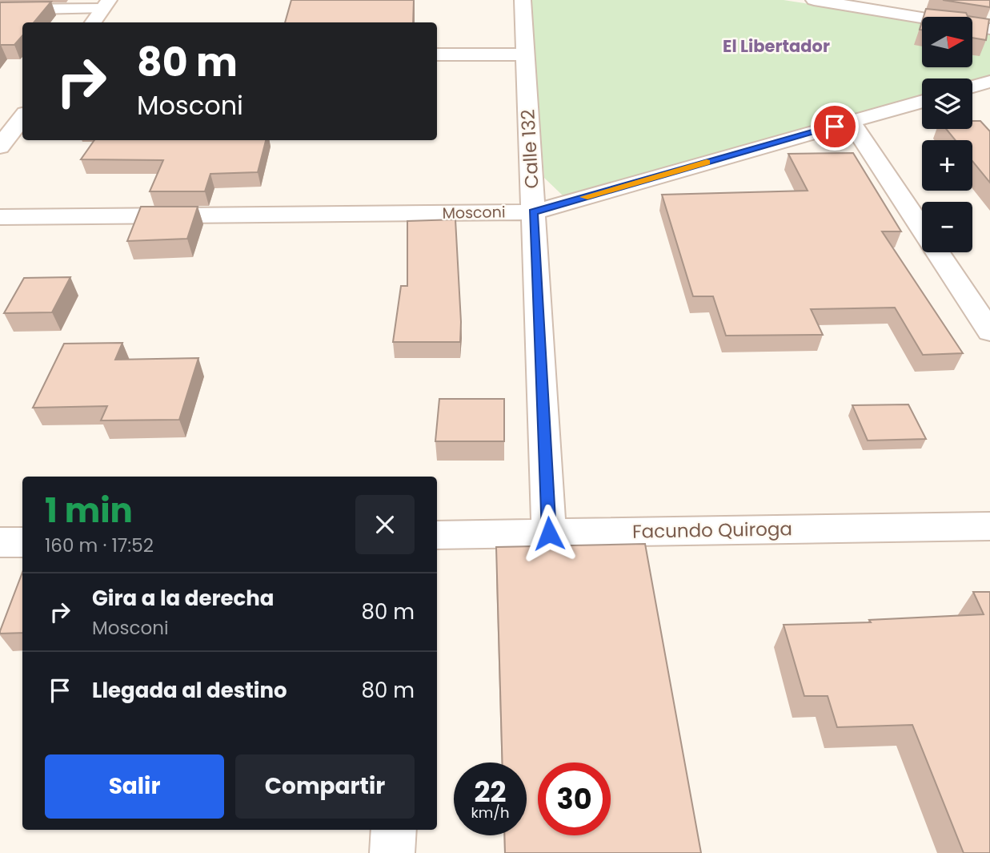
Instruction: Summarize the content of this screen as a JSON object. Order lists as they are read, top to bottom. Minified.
{"streets":{"street":["Calle 132","Mosconi","Facundo Quiroga"]},"crossings":[["Calle 132","Mosconi"],["Calle 132","Facundo Quiroga"]],"districts":["El Libertador"],"north":"right","page":{"map_buttons":["+","−"],"turn":["80 m","Mosconi"],"heading":["1 min","160 m · 17:52"],"list":[{"name":"Gira a la derecha","note":"Mosconi","value":"80 m"},{"name":"Llegada al destino","value":"80 m"}],"buttons":["Salir","Compartir"],"speed":"22 km/h","limit":"30"}}
